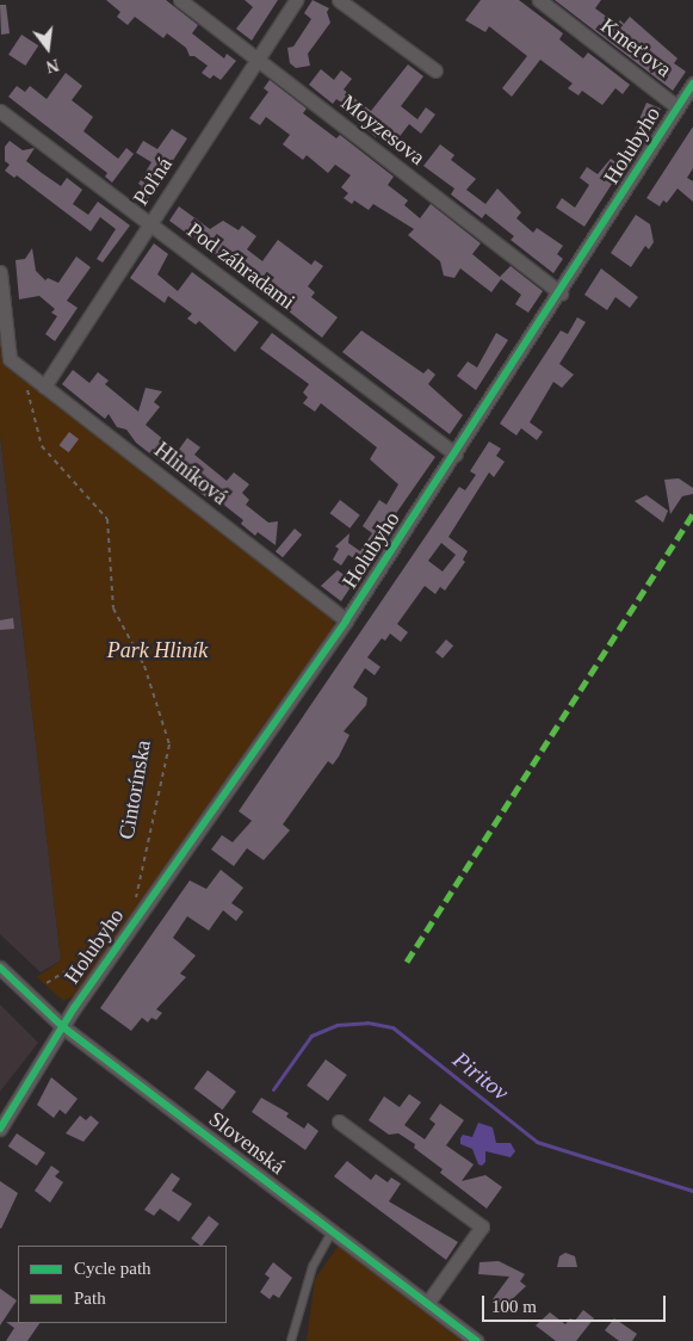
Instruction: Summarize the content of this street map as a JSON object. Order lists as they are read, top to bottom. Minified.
{"streets":{"street":["Kmeťova","Moyzesova","Holubyho","Poľná","Pod záhradami","Hliníková","Slovenská"],"path":["Cintorínska"]},"crossings":[["Kmeťova","Holubyho"],["Moyzesova","Holubyho"],["Moyzesova","Poľná"],["Holubyho","Pod záhradami"],["Holubyho","Hliníková"],["Holubyho","Slovenská"],["Poľná","Pod záhradami"],["Poľná","Hliníková"]],"water":["Piritov"],"parks":["Park Hliník"],"legend":["Cycle path","Path"],"scale_bar":"100 m","north":"bottom"}
